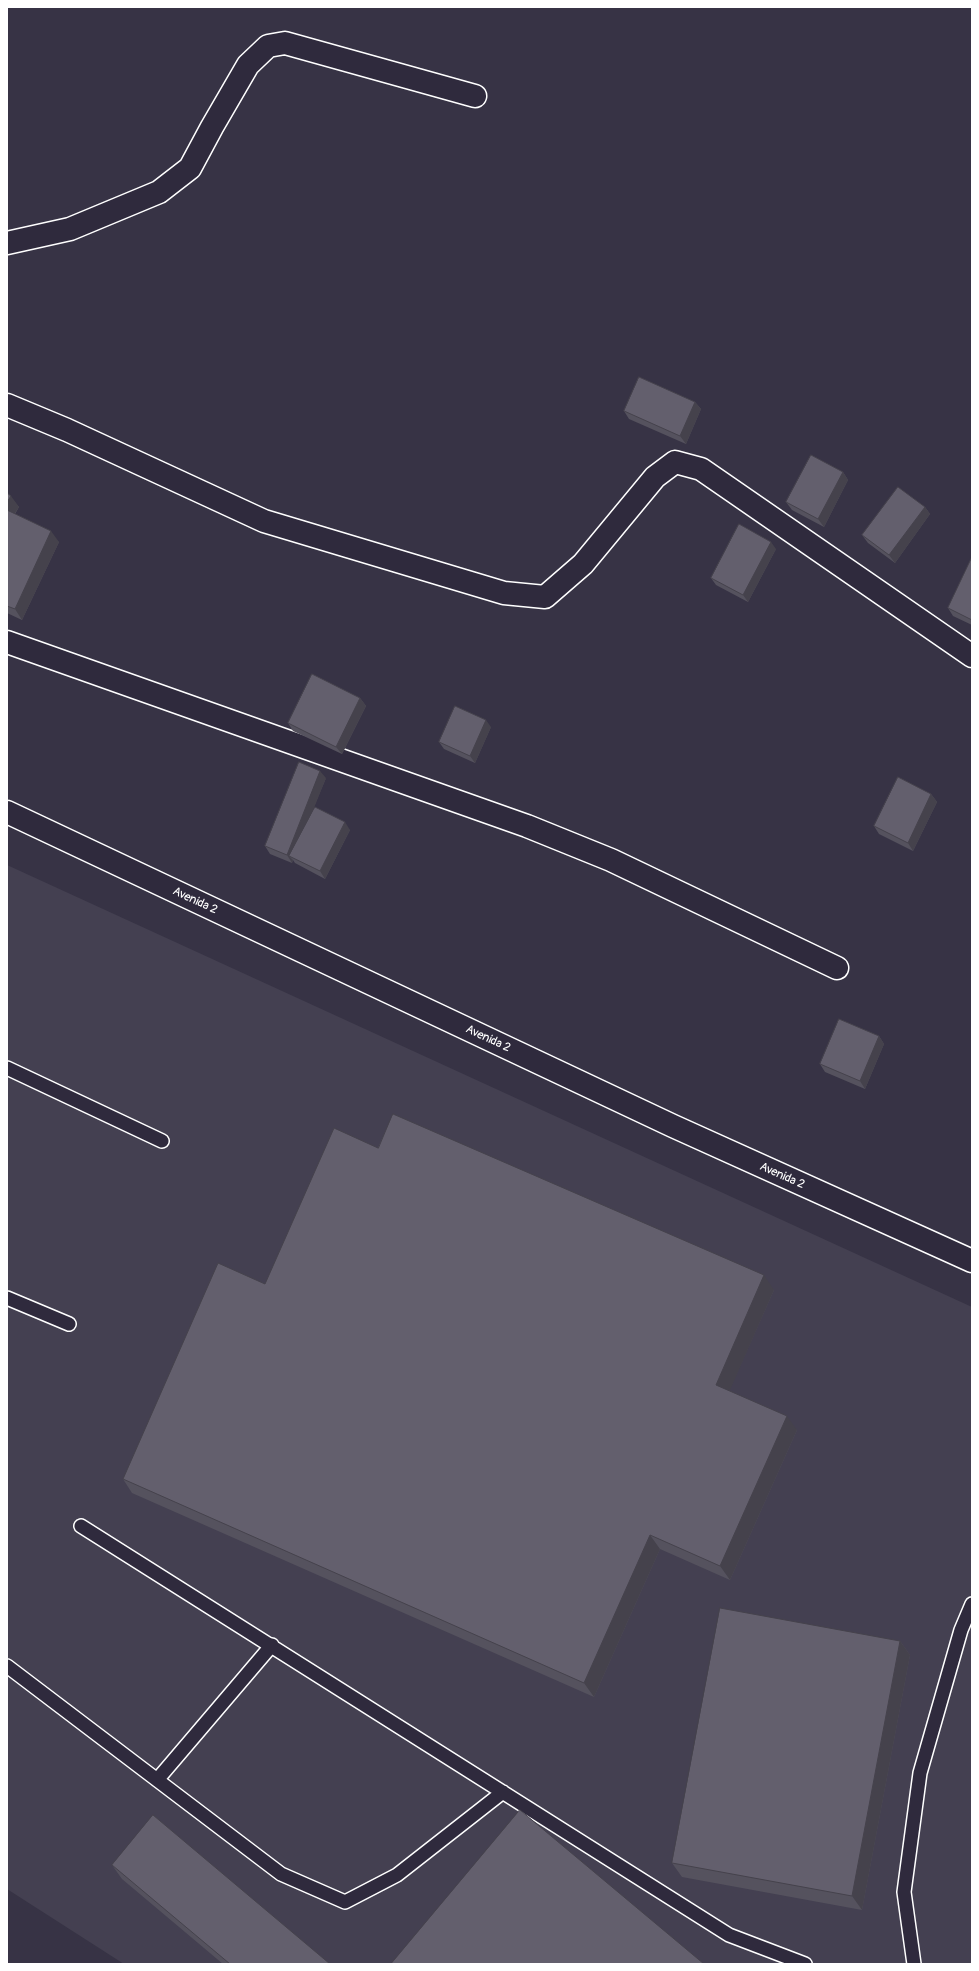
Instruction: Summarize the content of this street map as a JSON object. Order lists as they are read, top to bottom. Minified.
{"streets":{"street":["Avenida 2"]}}
